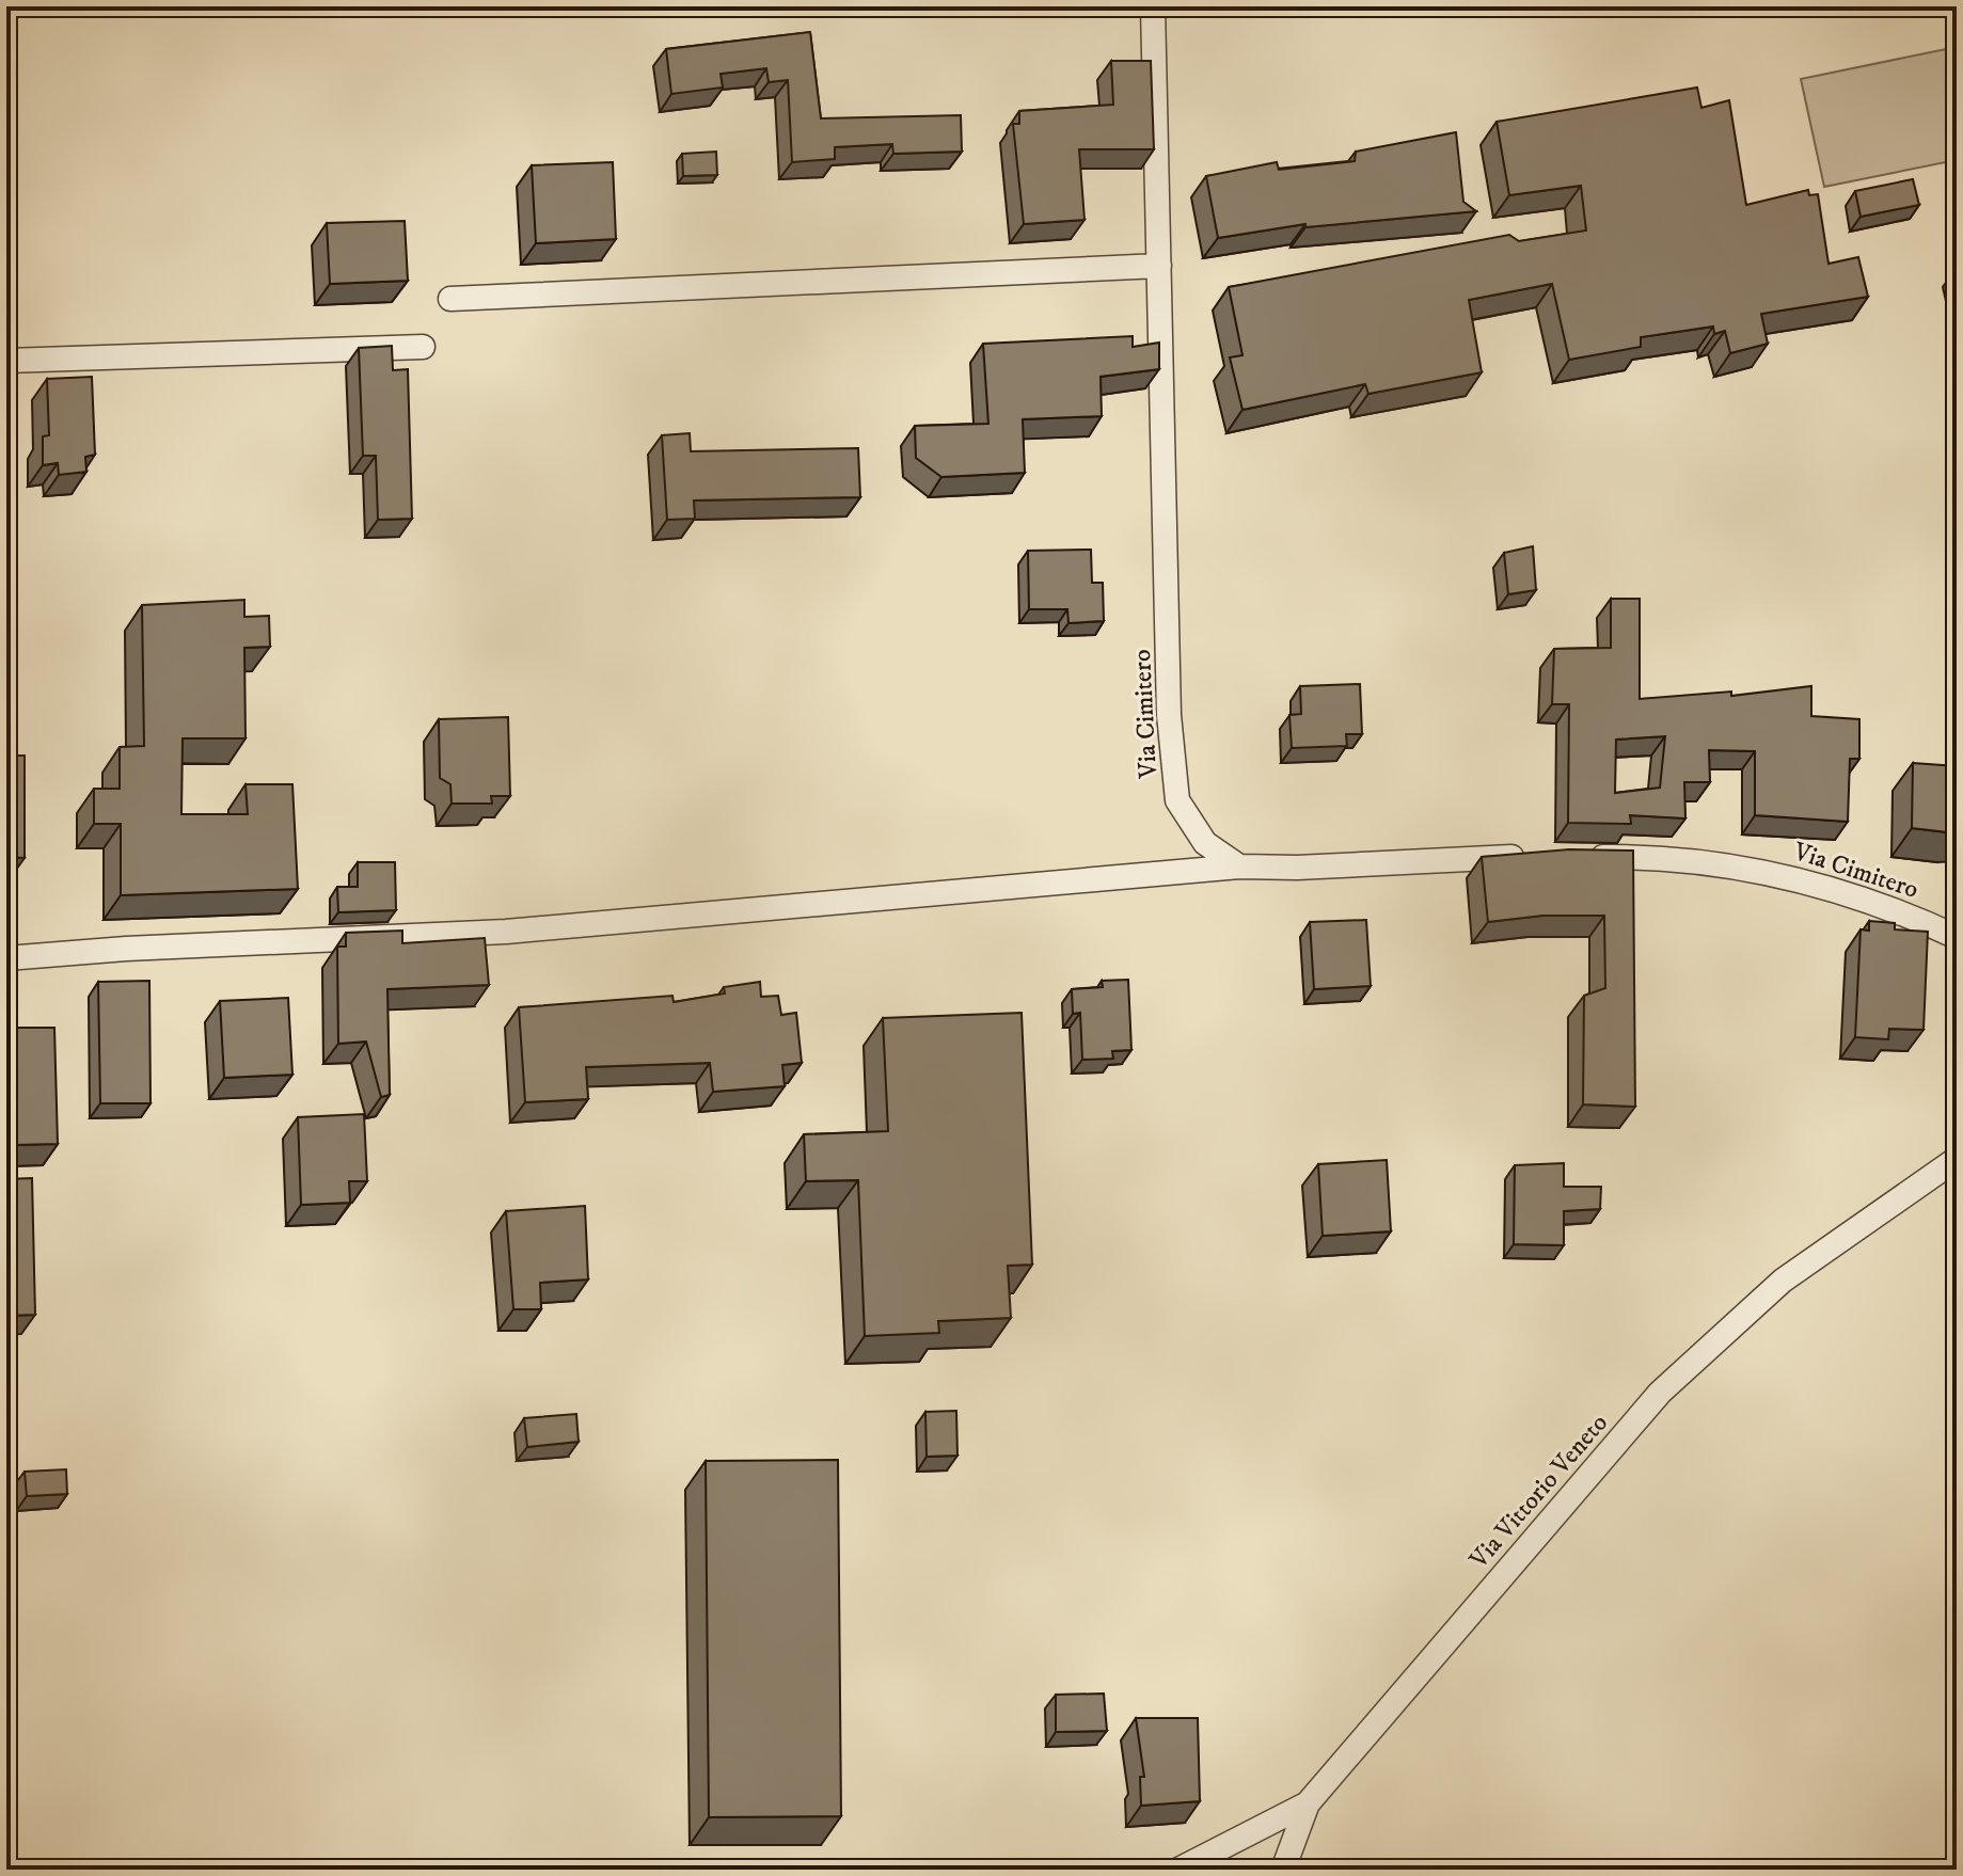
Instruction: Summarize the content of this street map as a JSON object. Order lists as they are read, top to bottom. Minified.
{"streets":{"street":["Via Cimitero","Via Vittorio Veneto"]}}
